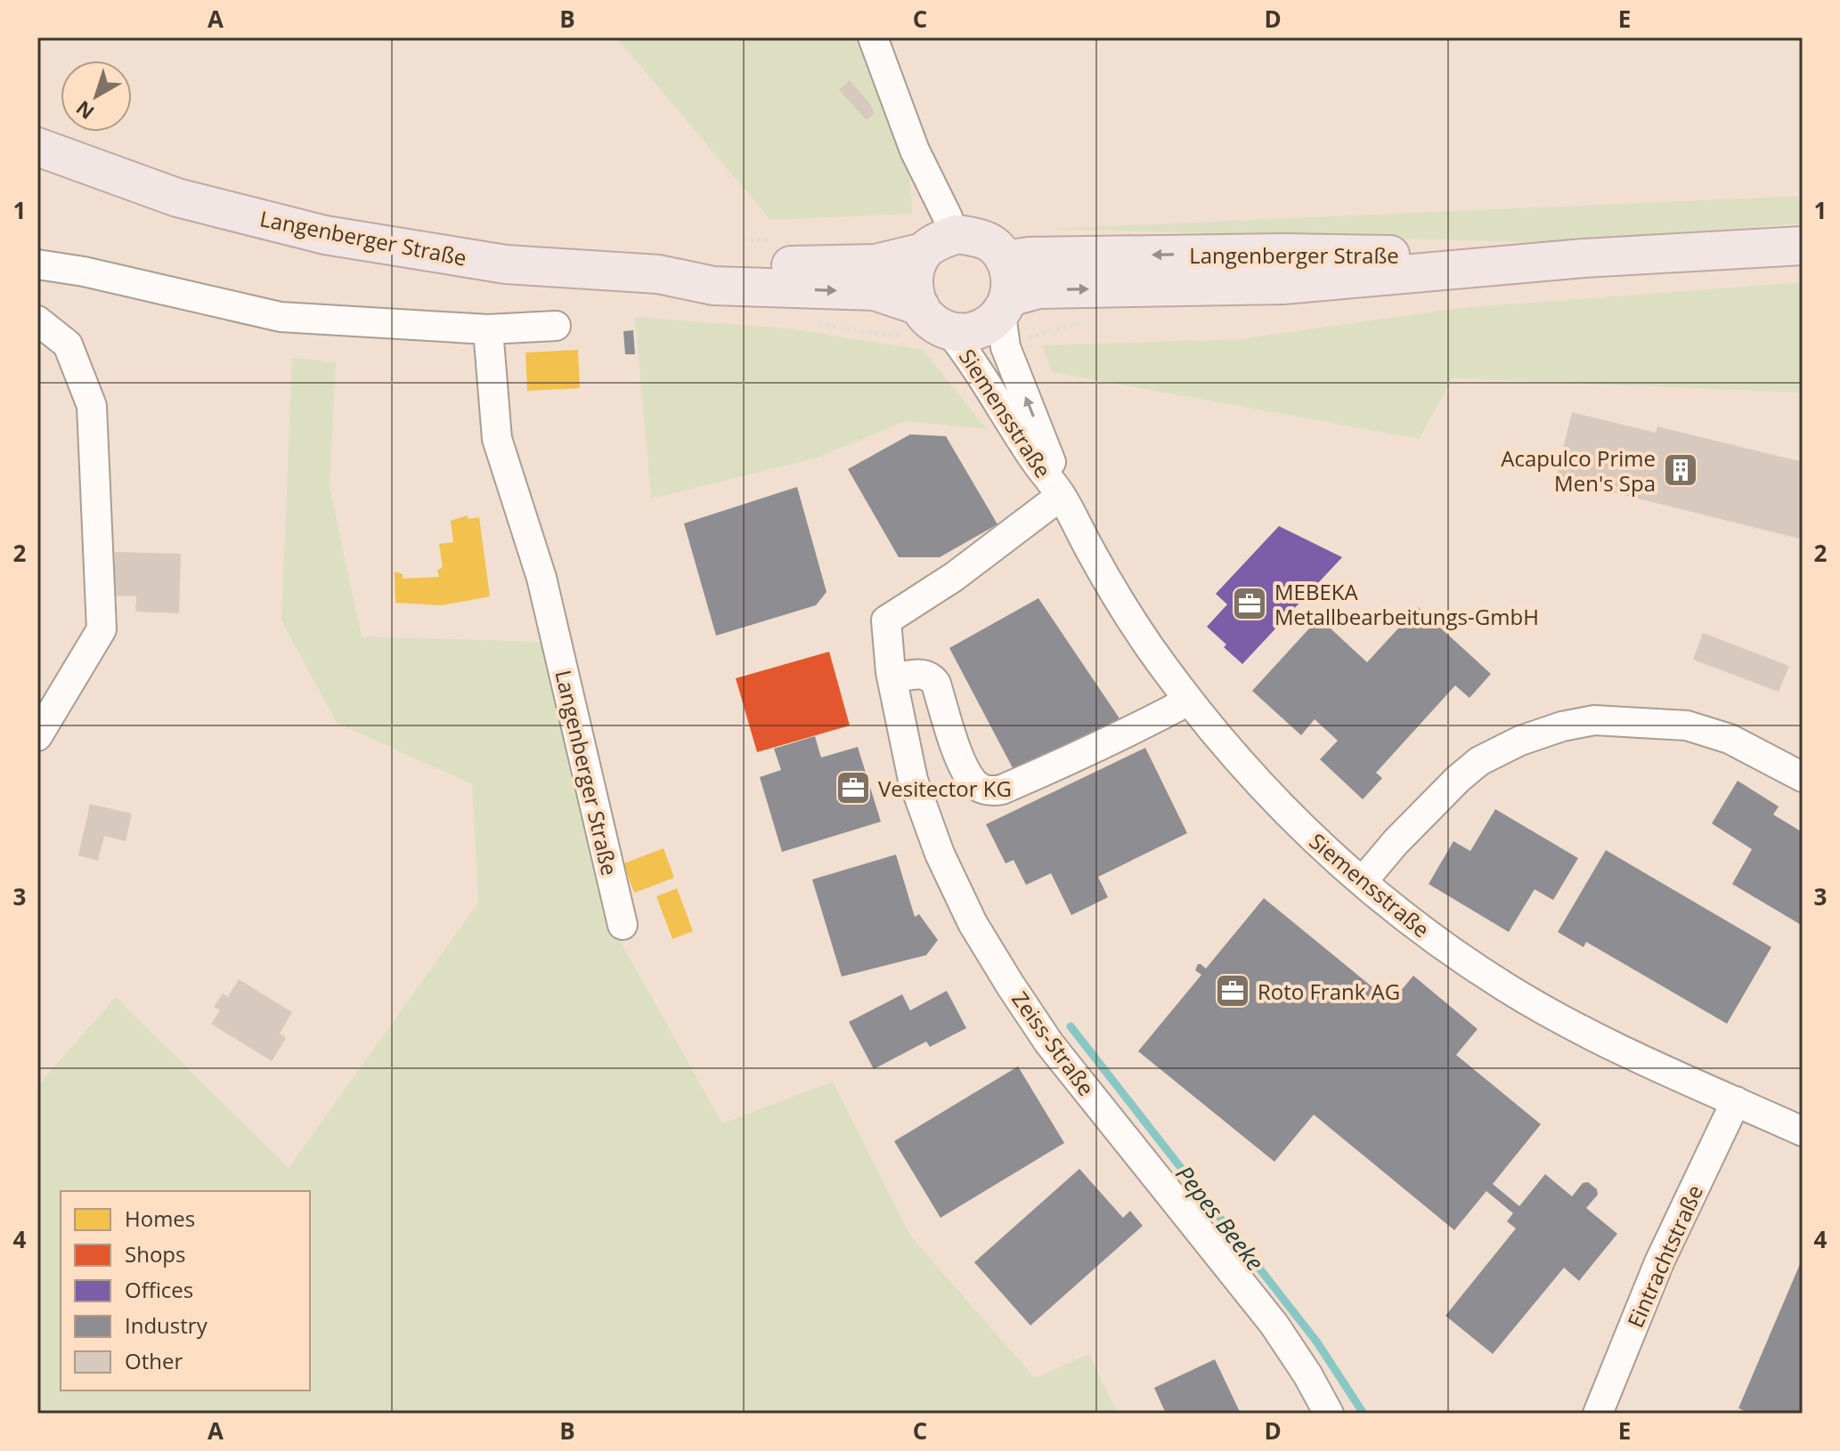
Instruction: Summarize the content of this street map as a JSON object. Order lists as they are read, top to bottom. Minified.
{"streets":{"main road":["Langenberger Straße"],"street":["Siemensstraße","Zeiss-Straße","Eintrachtstraße"]},"crossings":[["Langenberger Straße","Siemensstraße"],["Siemensstraße","Zeiss-Straße"],["Siemensstraße","Eintrachtstraße"]],"water":["Pepes Beeke"],"places":{"building":["Acapulco Prime Men's Spa"],"office":["MEBEKA Metallbearbeitungs-GmbH","Vesitector KG","Roto Frank AG"]},"legend":["Homes","Shops","Offices","Industry","Other"],"north":"bottom left","grid":{"columns":["A","B","C","D","E"],"rows":["1","2","3","4"]}}
